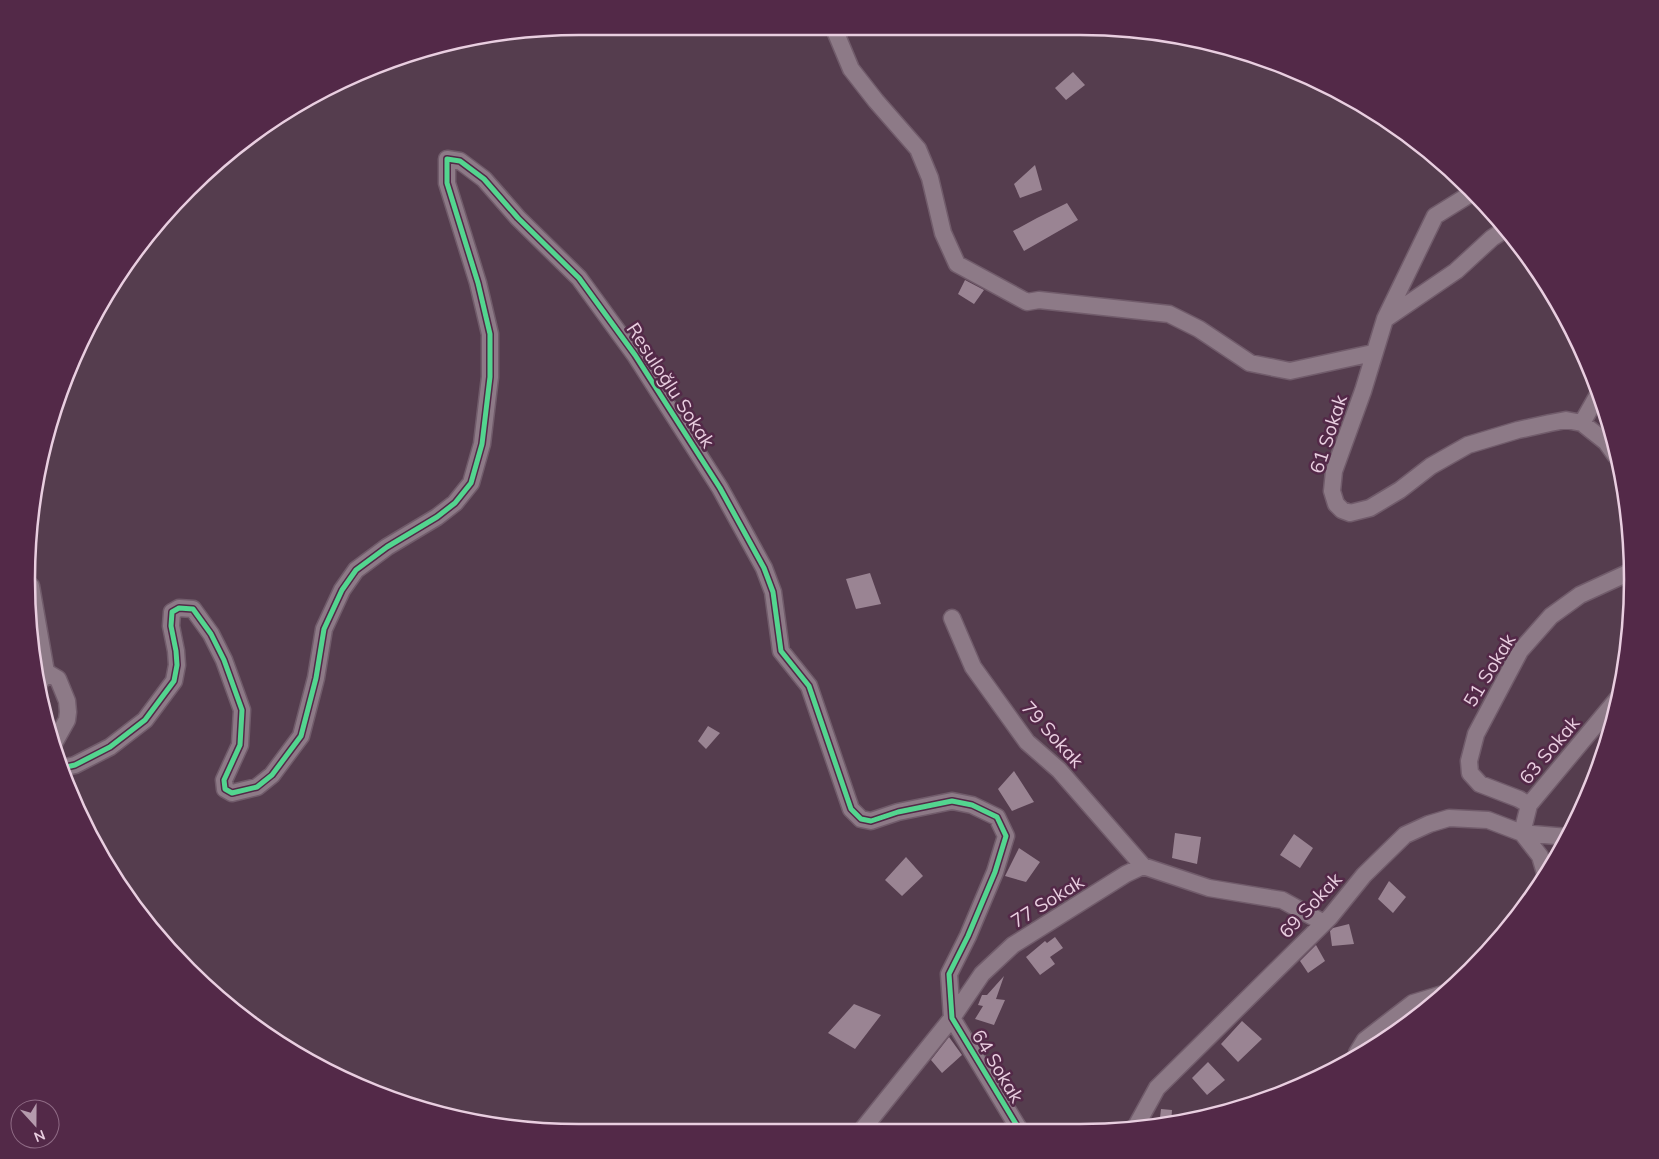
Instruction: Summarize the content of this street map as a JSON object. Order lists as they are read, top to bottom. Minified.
{"streets":{"street":["Resuloğlu Sokak","61 Sokak","51 Sokak","79 Sokak","63 Sokak","77 Sokak","69 Sokak","64 Sokak"]},"crossings":[["Resuloğlu Sokak","77 Sokak"],["Resuloğlu Sokak","64 Sokak"],["51 Sokak","63 Sokak"],["79 Sokak","77 Sokak"],["63 Sokak","69 Sokak"],["77 Sokak","64 Sokak"]],"north":"bottom"}
